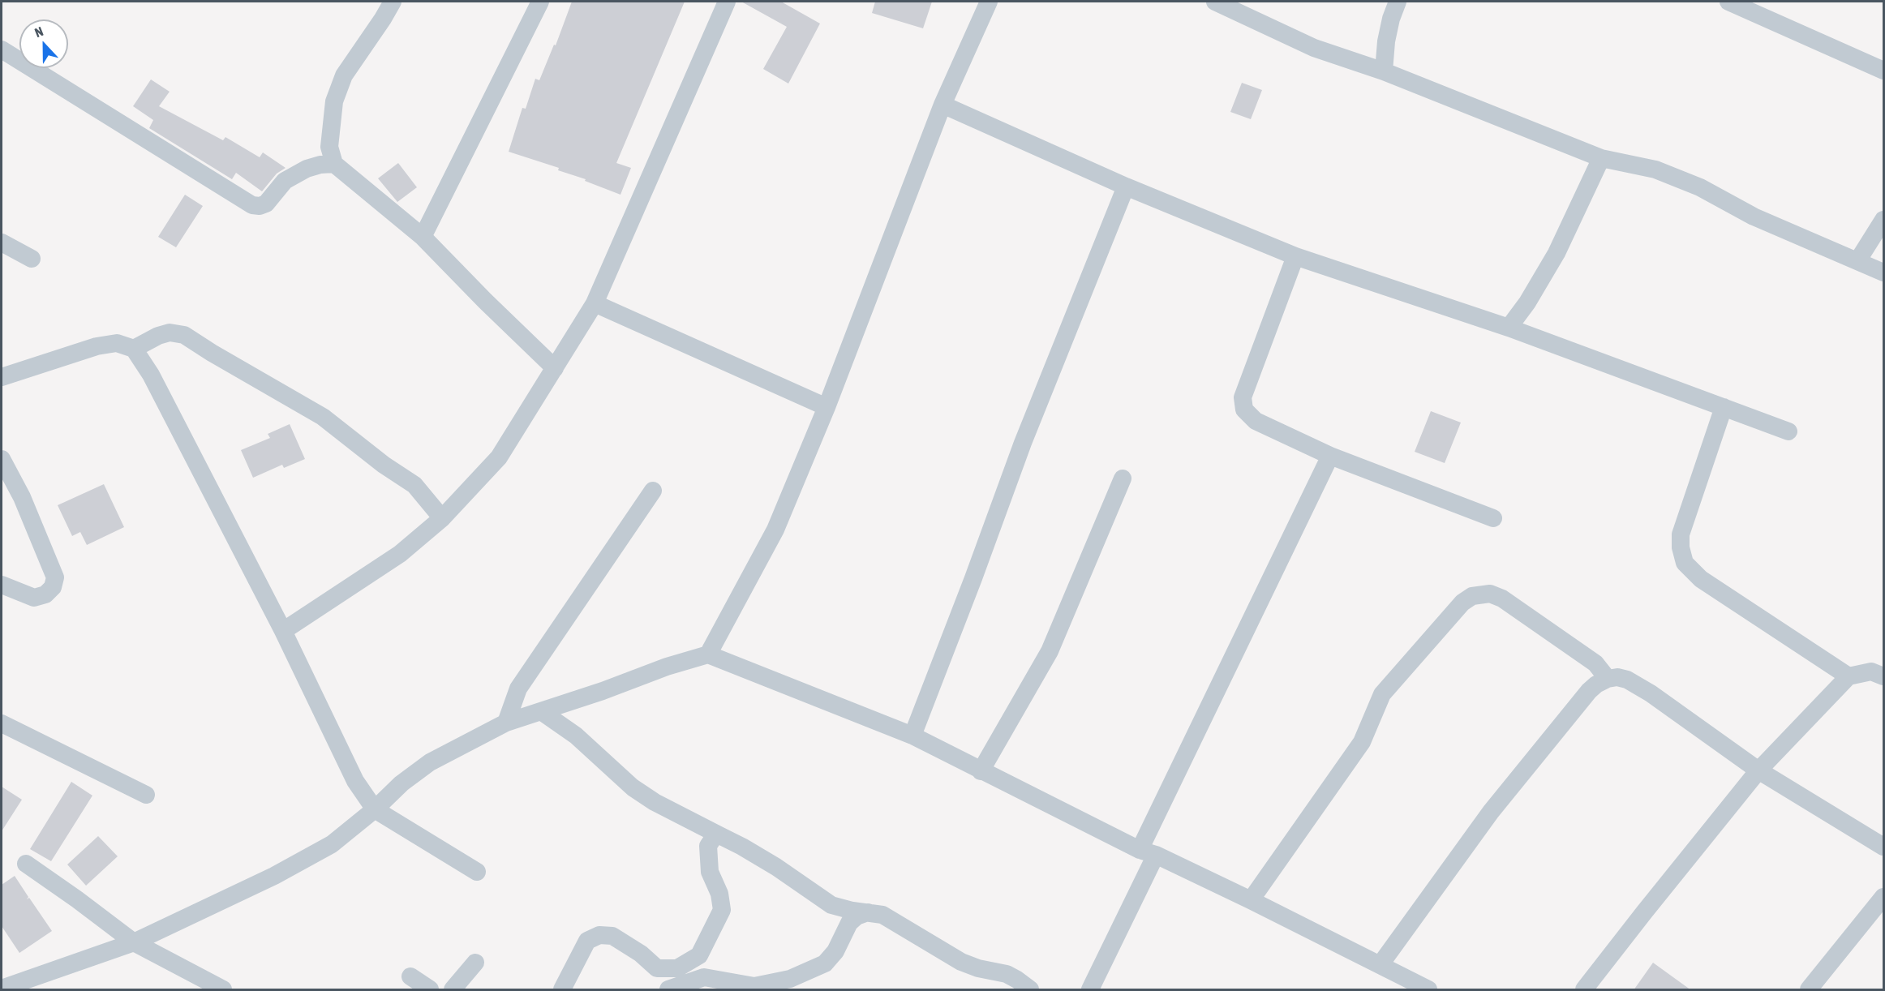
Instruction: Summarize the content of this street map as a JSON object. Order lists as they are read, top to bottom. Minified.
{"north":"top"}
